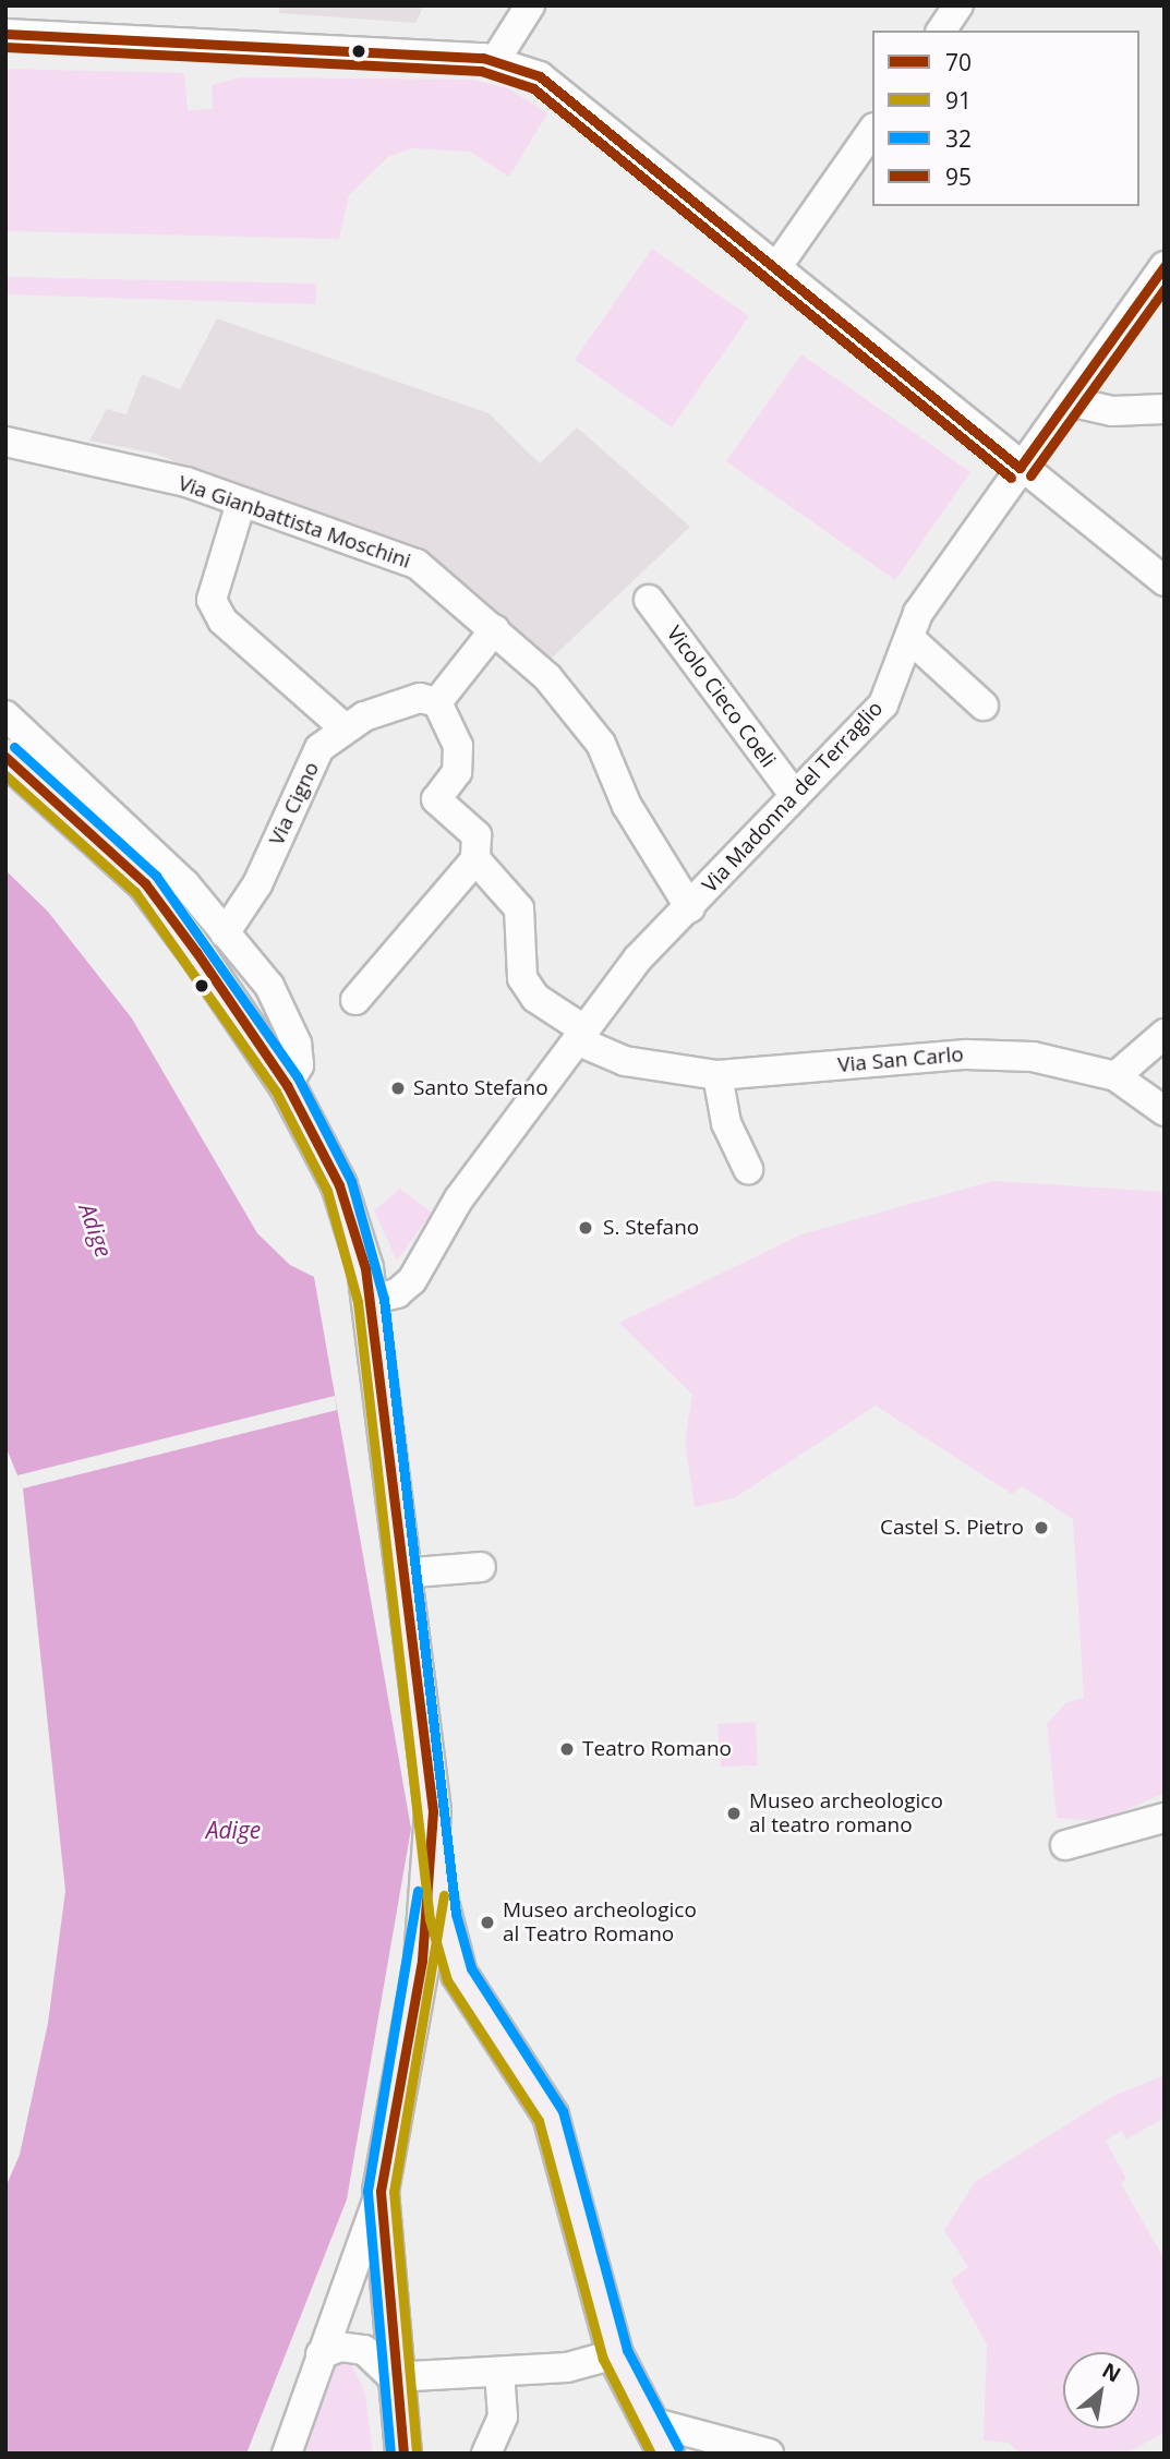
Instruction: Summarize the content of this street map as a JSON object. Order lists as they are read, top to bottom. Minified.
{"streets":{"street":["Via Gianbattista Moschini","Vicolo Cieco Coeli","Via Madonna del Terraglio","Via Cigno","Via San Carlo"]},"crossings":[["Via Gianbattista Moschini","Via Madonna del Terraglio"],["Vicolo Cieco Coeli","Via Madonna del Terraglio"],["Via Madonna del Terraglio","Via San Carlo"]],"water":["Adige"],"places":["Santo Stefano","S. Stefano","Castel S. Pietro","Teatro Romano","Museo archeologico al teatro romano","Museo archeologico al Teatro Romano"],"lines":["transit line 70","transit line 95","transit line 32","transit line 91"],"legend":["70","91","32","95"],"north":"top right"}
